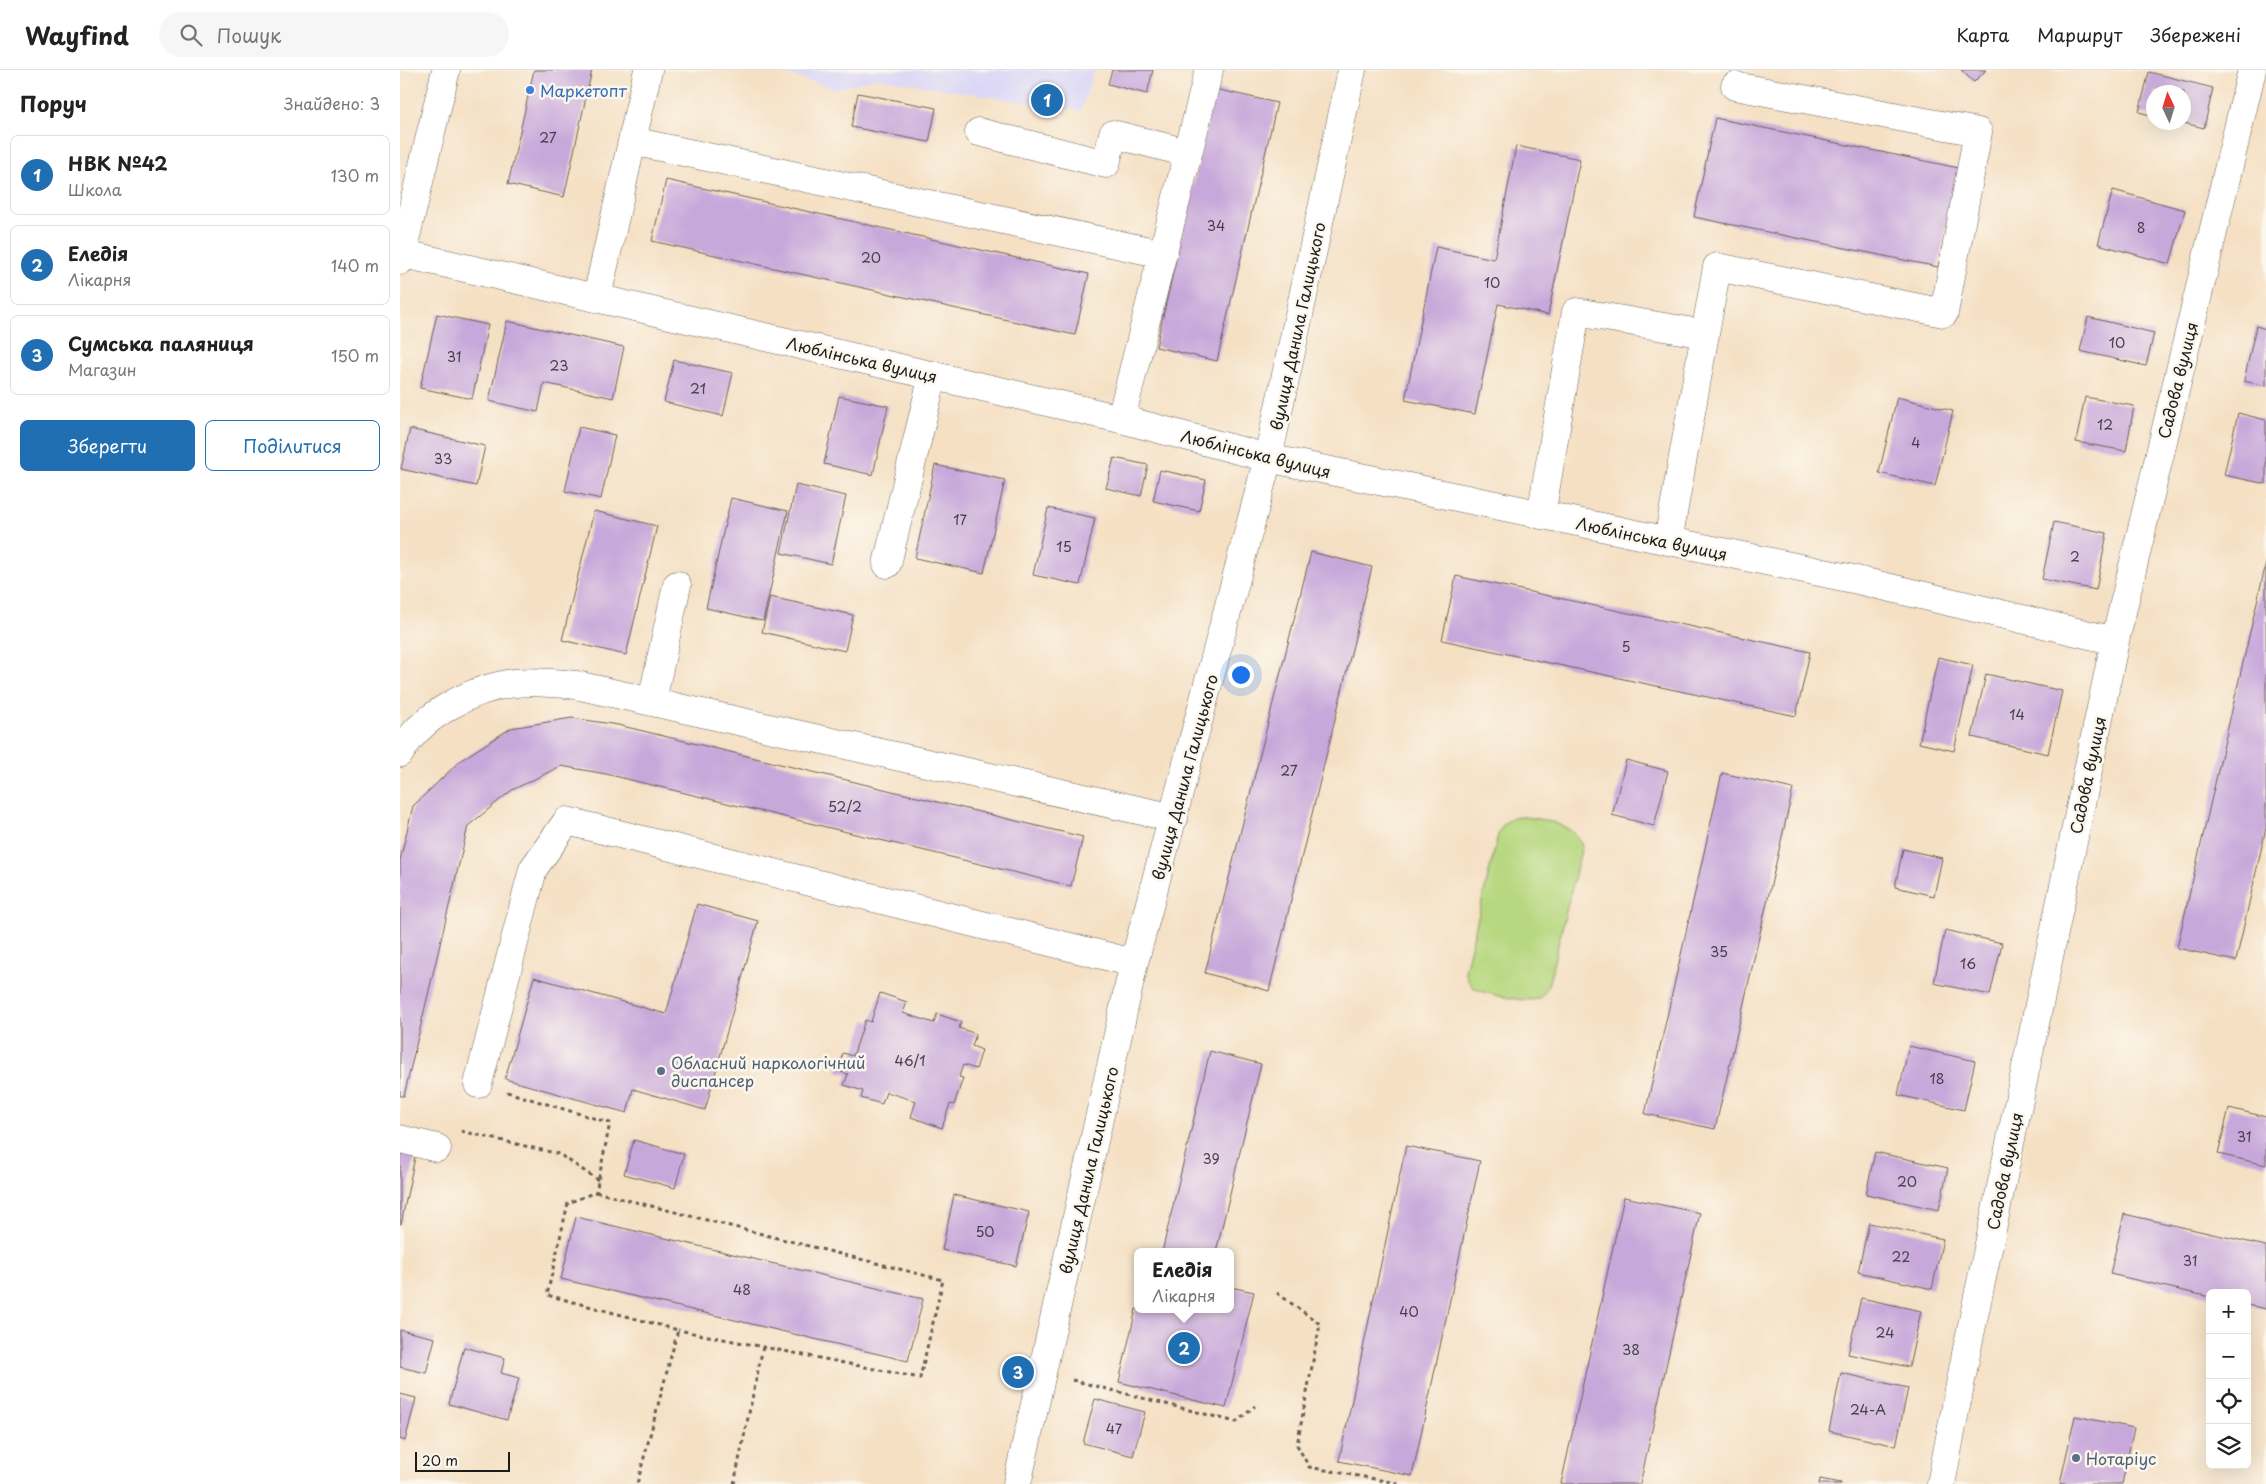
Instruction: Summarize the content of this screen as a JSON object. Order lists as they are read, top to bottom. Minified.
{"streets":{"street":["вулиця Данила Галицького","Люблінська вулиця","Садова вулиця"]},"crossings":[["вулиця Данила Галицького","Люблінська вулиця"],["Люблінська вулиця","Садова вулиця"]],"places":["Маркетопт","Обласний наркологічний диспансер","Нотаріус"],"house_numbers":["27","34","8","20","10","10","31","23","21","12","4","33","17","15","2","5","14","27","52/2","35","16","46/1","18","31","39","20","50","22","31","48","40","24","38","24-А","47"],"scale_bar":"20 m","north":"top","page":{"header":"Wayfind","search":"Пошук","nav":["Карта","Маршрут","Збережені"],"heading":["Поруч","Знайдено: 3"],"pins":["1","2","3"],"list":[{"mark":"1","name":"НВК №42","note":"Школа","value":"130 m"},{"mark":"2","name":"Еледія","note":"Лікарня","value":"140 m"},{"mark":"3","name":"Сумська паляниця","note":"Магазин","value":"150 m"}],"buttons":["Зберегти","Поділитися"],"popup":["Еледія","Лікарня"],"map_buttons":["+","−"],"scale":"20 m"}}
